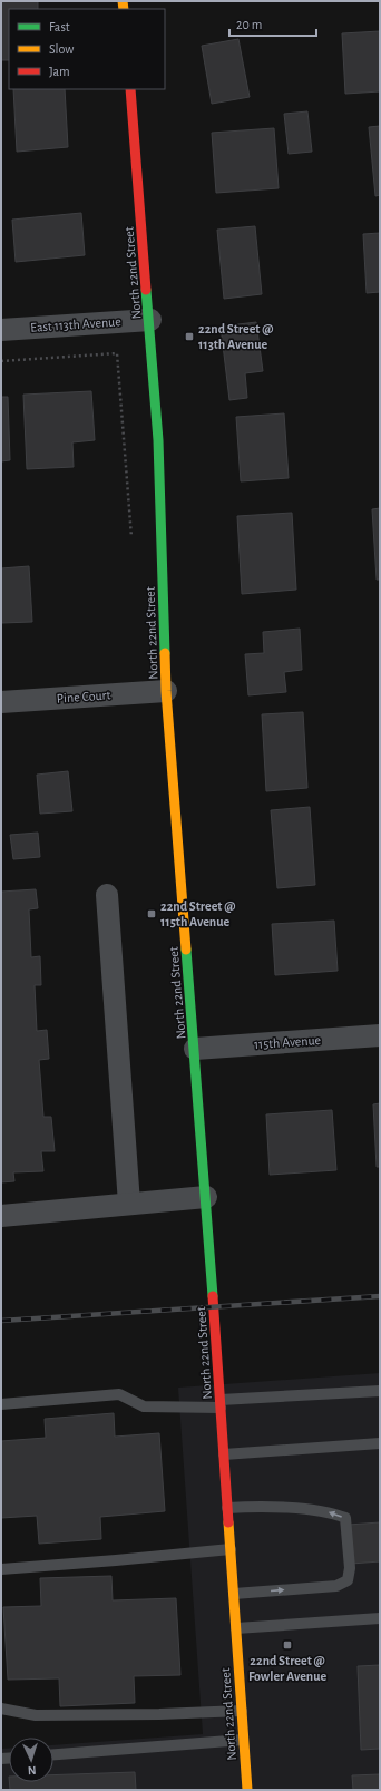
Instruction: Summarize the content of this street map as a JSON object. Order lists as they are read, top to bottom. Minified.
{"streets":{"street":["North 22nd Street","East 113th Avenue","Pine Court","115th Avenue"]},"crossings":[["North 22nd Street","East 113th Avenue"],["North 22nd Street","Pine Court"],["North 22nd Street","115th Avenue"]],"places":{"transit":["22nd Street @ 113th Avenue","22nd Street @ 115th Avenue","22nd Street @ Fowler Avenue"]},"legend":["Fast","Slow","Jam"],"scale_bar":"20 m","north":"bottom"}
